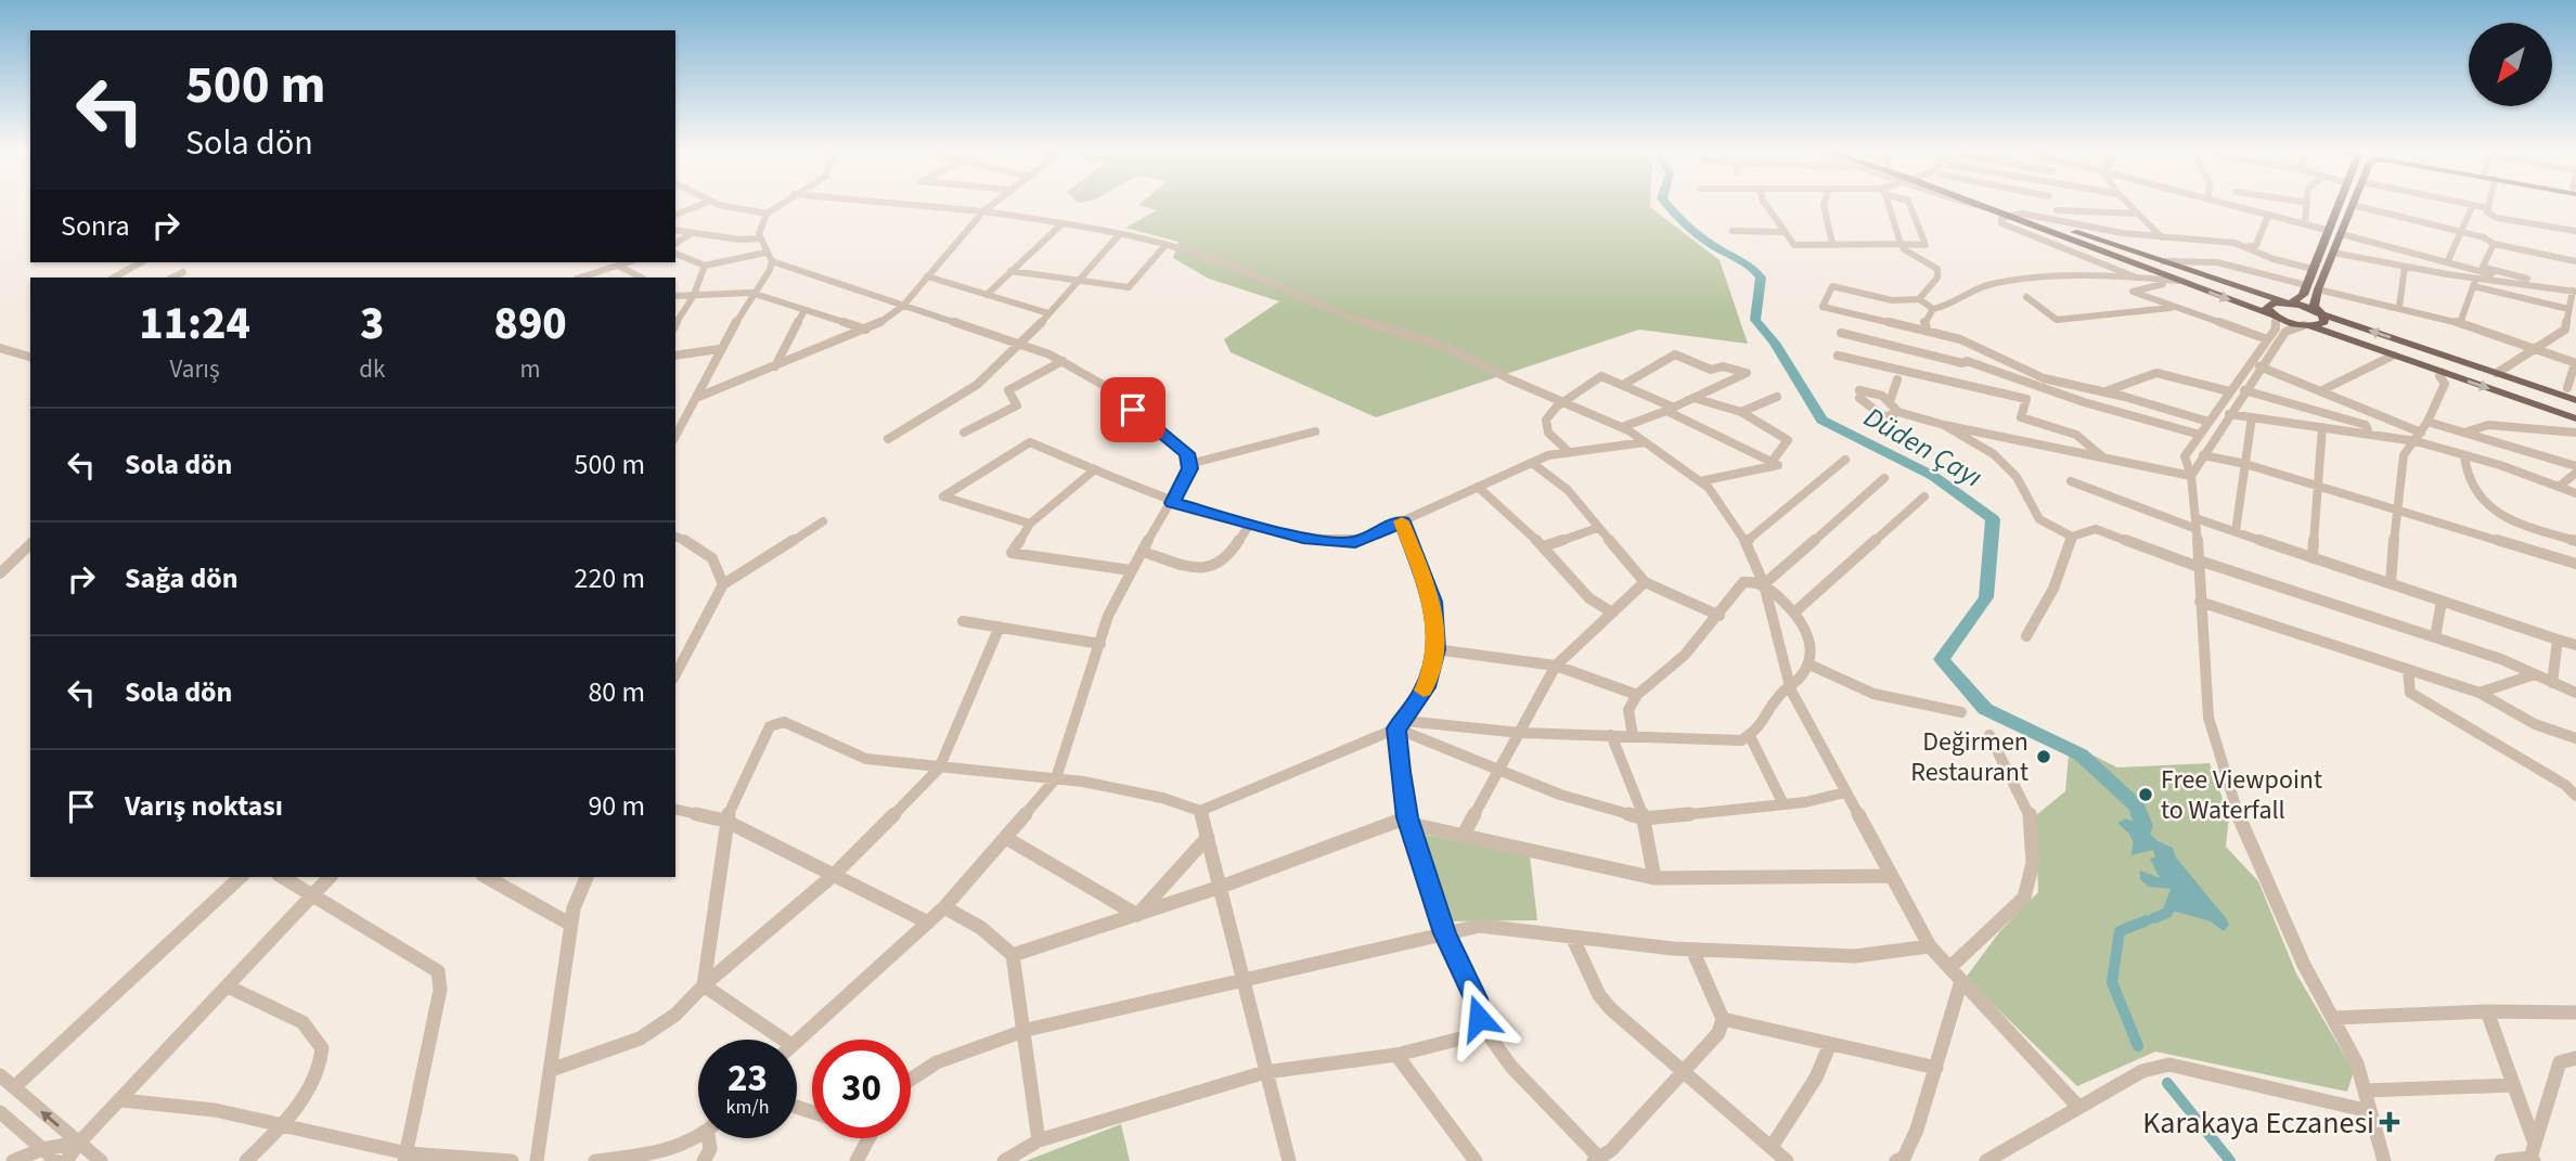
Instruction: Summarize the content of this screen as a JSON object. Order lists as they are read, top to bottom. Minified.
{"water":["Düden Çayı"],"places":{"other":["Değirmen Restaurant","Free Viewpoint to Waterfall"],"health":["Karakaya Eczanesi"]},"north":"bottom left","page":{"turn":["500 m","Sola dön"],"then":"Sonra","eta":["11:24","Varış","3","dk","890","m"],"list":[{"name":"Sola dön","value":"500 m"},{"name":"Sağa dön","value":"220 m"},{"name":"Sola dön","value":"80 m"},{"name":"Varış noktası","value":"90 m"}],"speed":"23 km/h","limit":"30"}}
